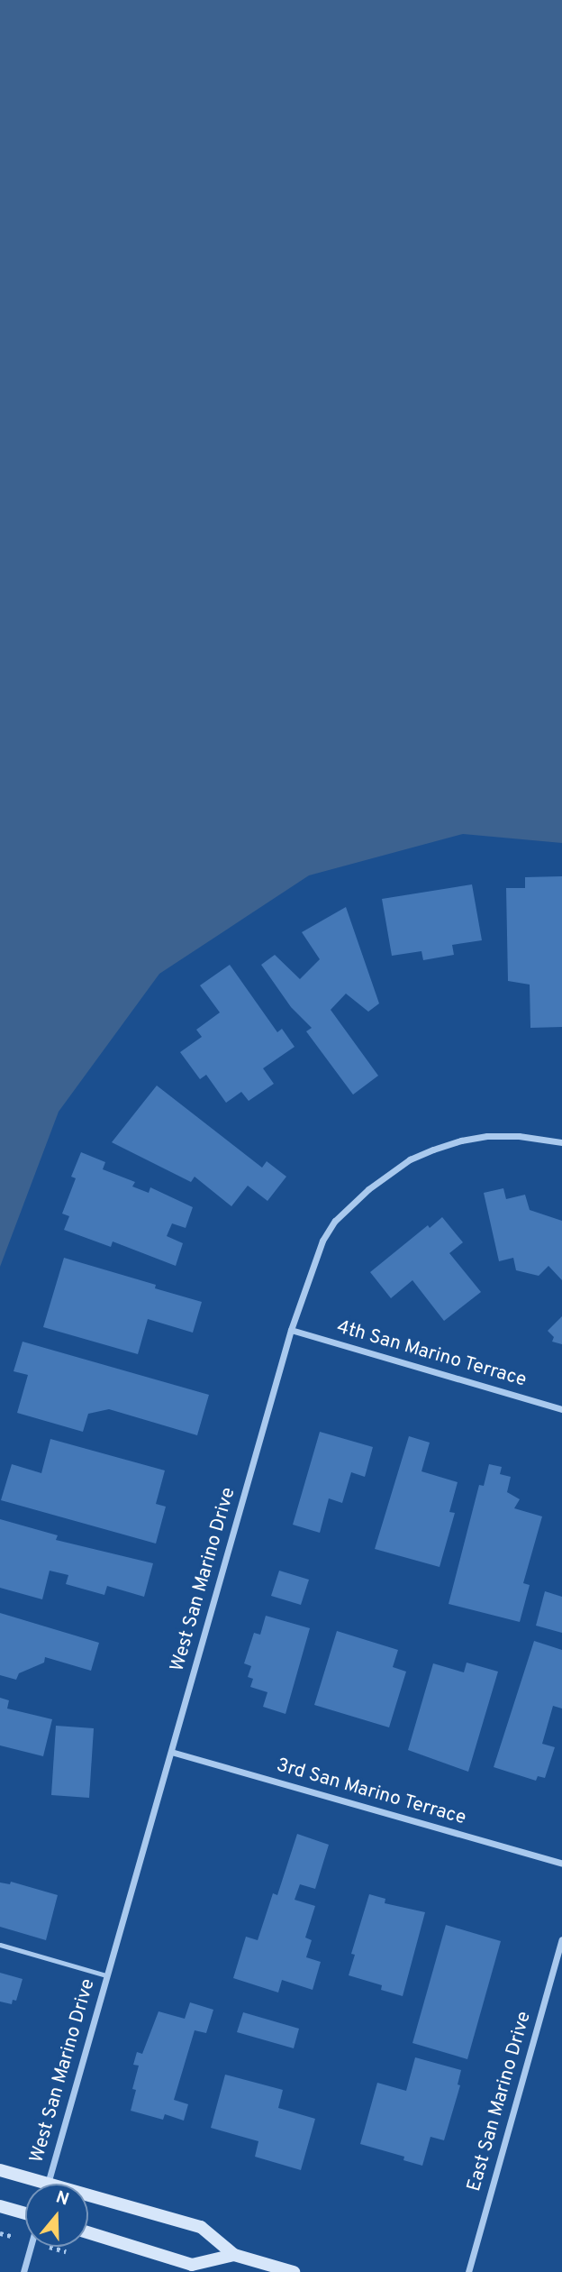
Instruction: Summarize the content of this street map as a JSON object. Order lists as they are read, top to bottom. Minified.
{"streets":{"street":["4th San Marino Terrace","West San Marino Drive","3rd San Marino Terrace","East San Marino Drive"]},"crossings":[["4th San Marino Terrace","West San Marino Drive"],["West San Marino Drive","3rd San Marino Terrace"]],"north":"top"}
